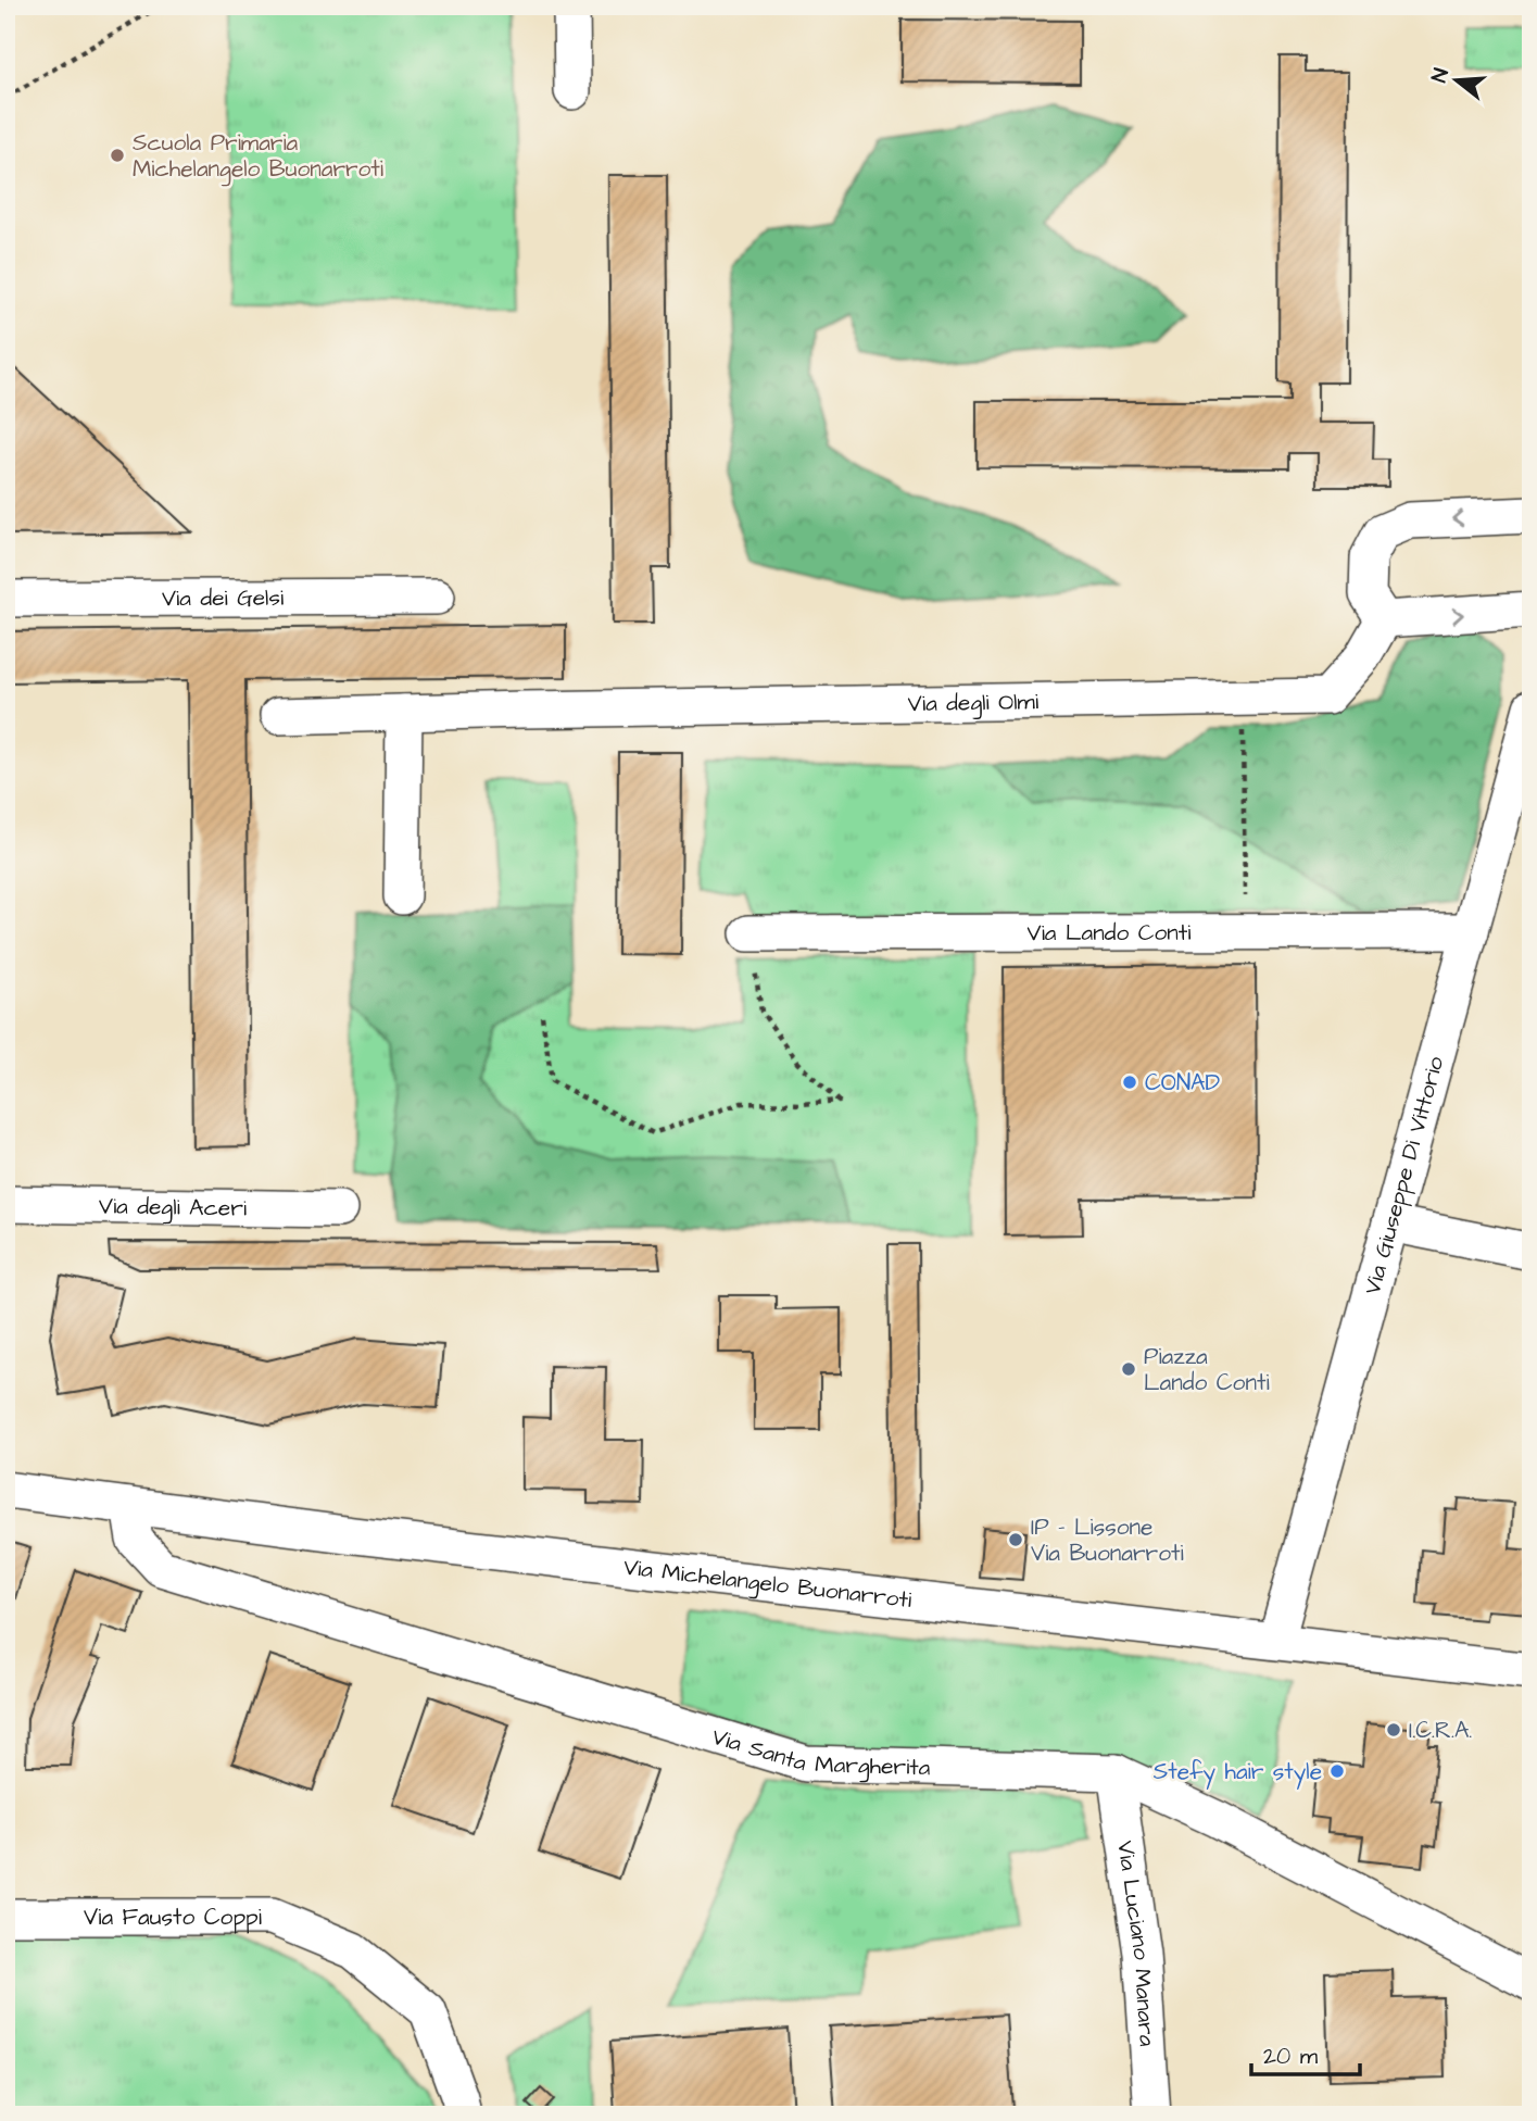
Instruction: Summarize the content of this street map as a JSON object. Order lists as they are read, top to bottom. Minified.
{"streets":{"street":["Via dei Gelsi","Via degli Olmi","Via Lando Conti","Via Giuseppe Di Vittorio","Via degli Aceri","Via Michelangelo Buonarroti","Via Santa Margherita","Via Fausto Coppi","Via Luciano Manara"]},"crossings":[["Via Lando Conti","Via Giuseppe Di Vittorio"],["Via Giuseppe Di Vittorio","Via Michelangelo Buonarroti"],["Via Michelangelo Buonarroti","Via Santa Margherita"],["Via Santa Margherita","Via Luciano Manara"]],"places":["Scuola Primaria Michelangelo Buonarroti","CONAD","Piazza Lando Conti","IP - Lissone Via Buonarroti","I.C.R.A.","Stefy hair style"],"scale_bar":"20 m","north":"left"}
